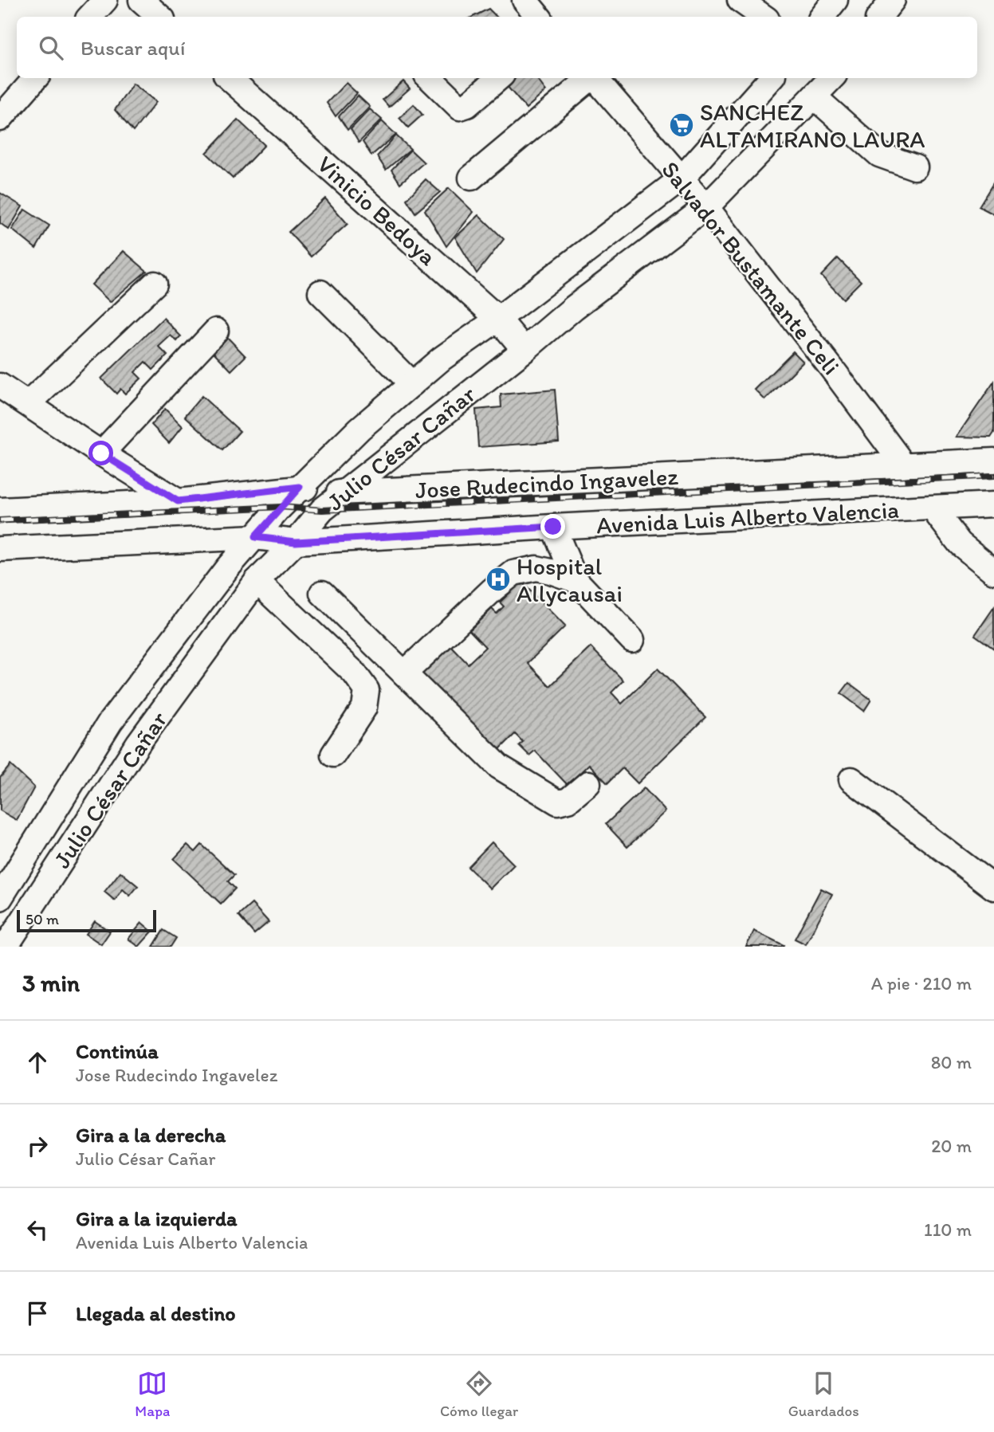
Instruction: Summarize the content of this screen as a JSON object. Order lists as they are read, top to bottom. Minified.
{"streets":{"street":["Vinicio Bedoya","Salvador Bustamante Celi","Julio César Cañar","Jose Rudecindo Ingavelez","Avenida Luis Alberto Valencia"]},"crossings":[["Vinicio Bedoya","Julio César Cañar"],["Salvador Bustamante Celi","Julio César Cañar"],["Salvador Bustamante Celi","Jose Rudecindo Ingavelez"],["Julio César Cañar","Jose Rudecindo Ingavelez"],["Julio César Cañar","Avenida Luis Alberto Valencia"]],"places":{"supermarket":["SANCHEZ ALTAMIRANO LAURA"],"hospital":["Hospital Allycausai"]},"scale_bar":"50 m","page":{"search":"Buscar aquí","scale":"50 m","heading":["3 min","A pie · 210 m"],"list":[["Continúa","Jose Rudecindo Ingavelez","80 m"],["Gira a la derecha","Julio César Cañar","20 m"],["Gira a la izquierda","Avenida Luis Alberto Valencia","110 m"],"Llegada al destino"],"nav":["Mapa","Cómo llegar","Guardados"]}}
